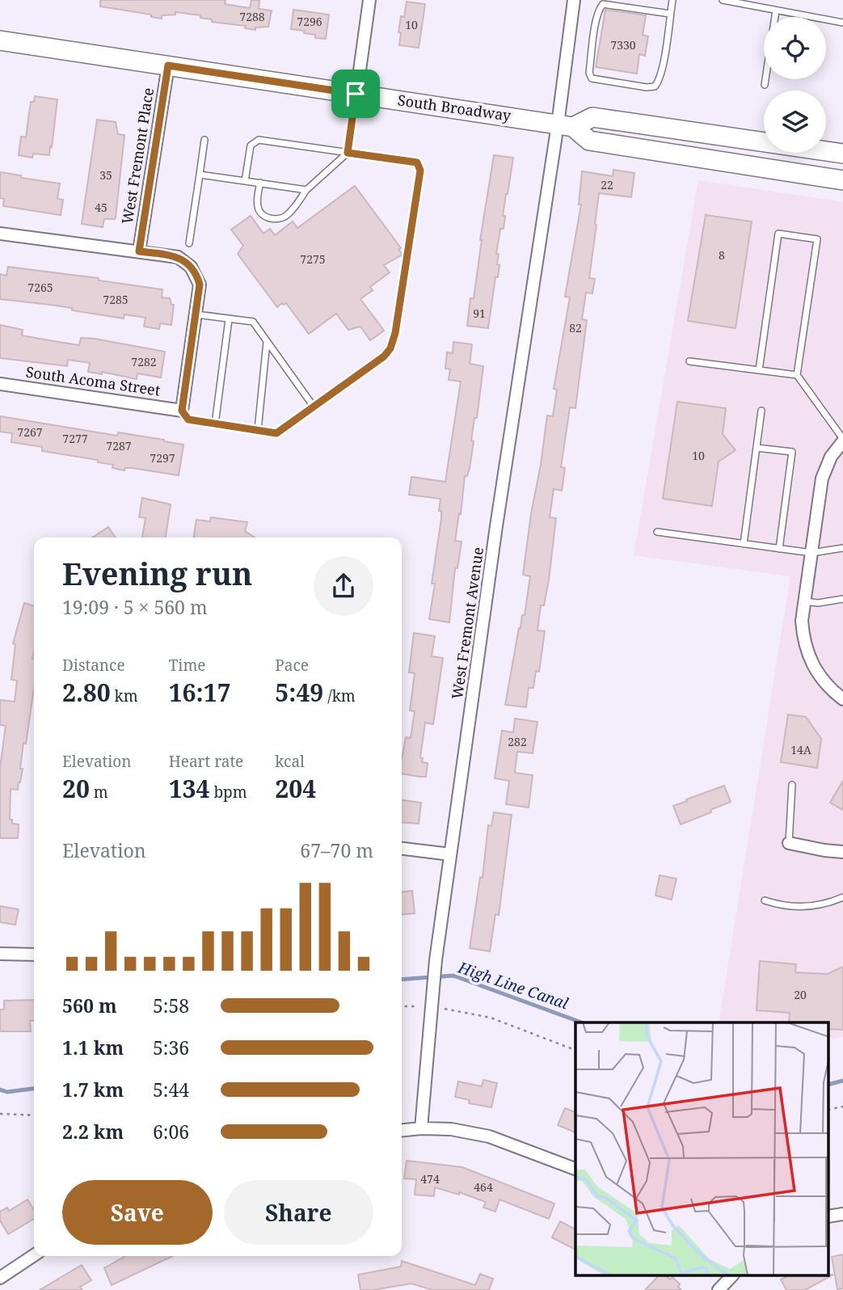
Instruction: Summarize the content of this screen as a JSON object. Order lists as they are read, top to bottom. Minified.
{"streets":{"main road":["South Broadway"],"street":["West Fremont Place","South Acoma Street","West Fremont Avenue"]},"crossings":[["South Broadway","West Fremont Place"],["South Broadway","West Fremont Avenue"]],"water":["High Line Canal"],"house_numbers":["7288","7296","10","7330","35","22","45","8","7275","7265","7285","91","82","7282","7267","7277","7287","10","7297","282","14A","20","474","464"],"page":{"heading":["Evening run","19:09 · 5 × 560 m"],"stats":[["Distance","2.80 km"],["Time","16:17"],["Pace","5:49 /km"],["Elevation","20 m"],["Heart rate","134 bpm"],["kcal","204"]],"chart":["Elevation","67–70 m"],"list":[{"name":"560 m","note":"5:58"},{"name":"1.1 km","note":"5:36"},{"name":"1.7 km","note":"5:44"},{"name":"2.2 km","note":"6:06"}],"buttons":["Save","Share"]}}
